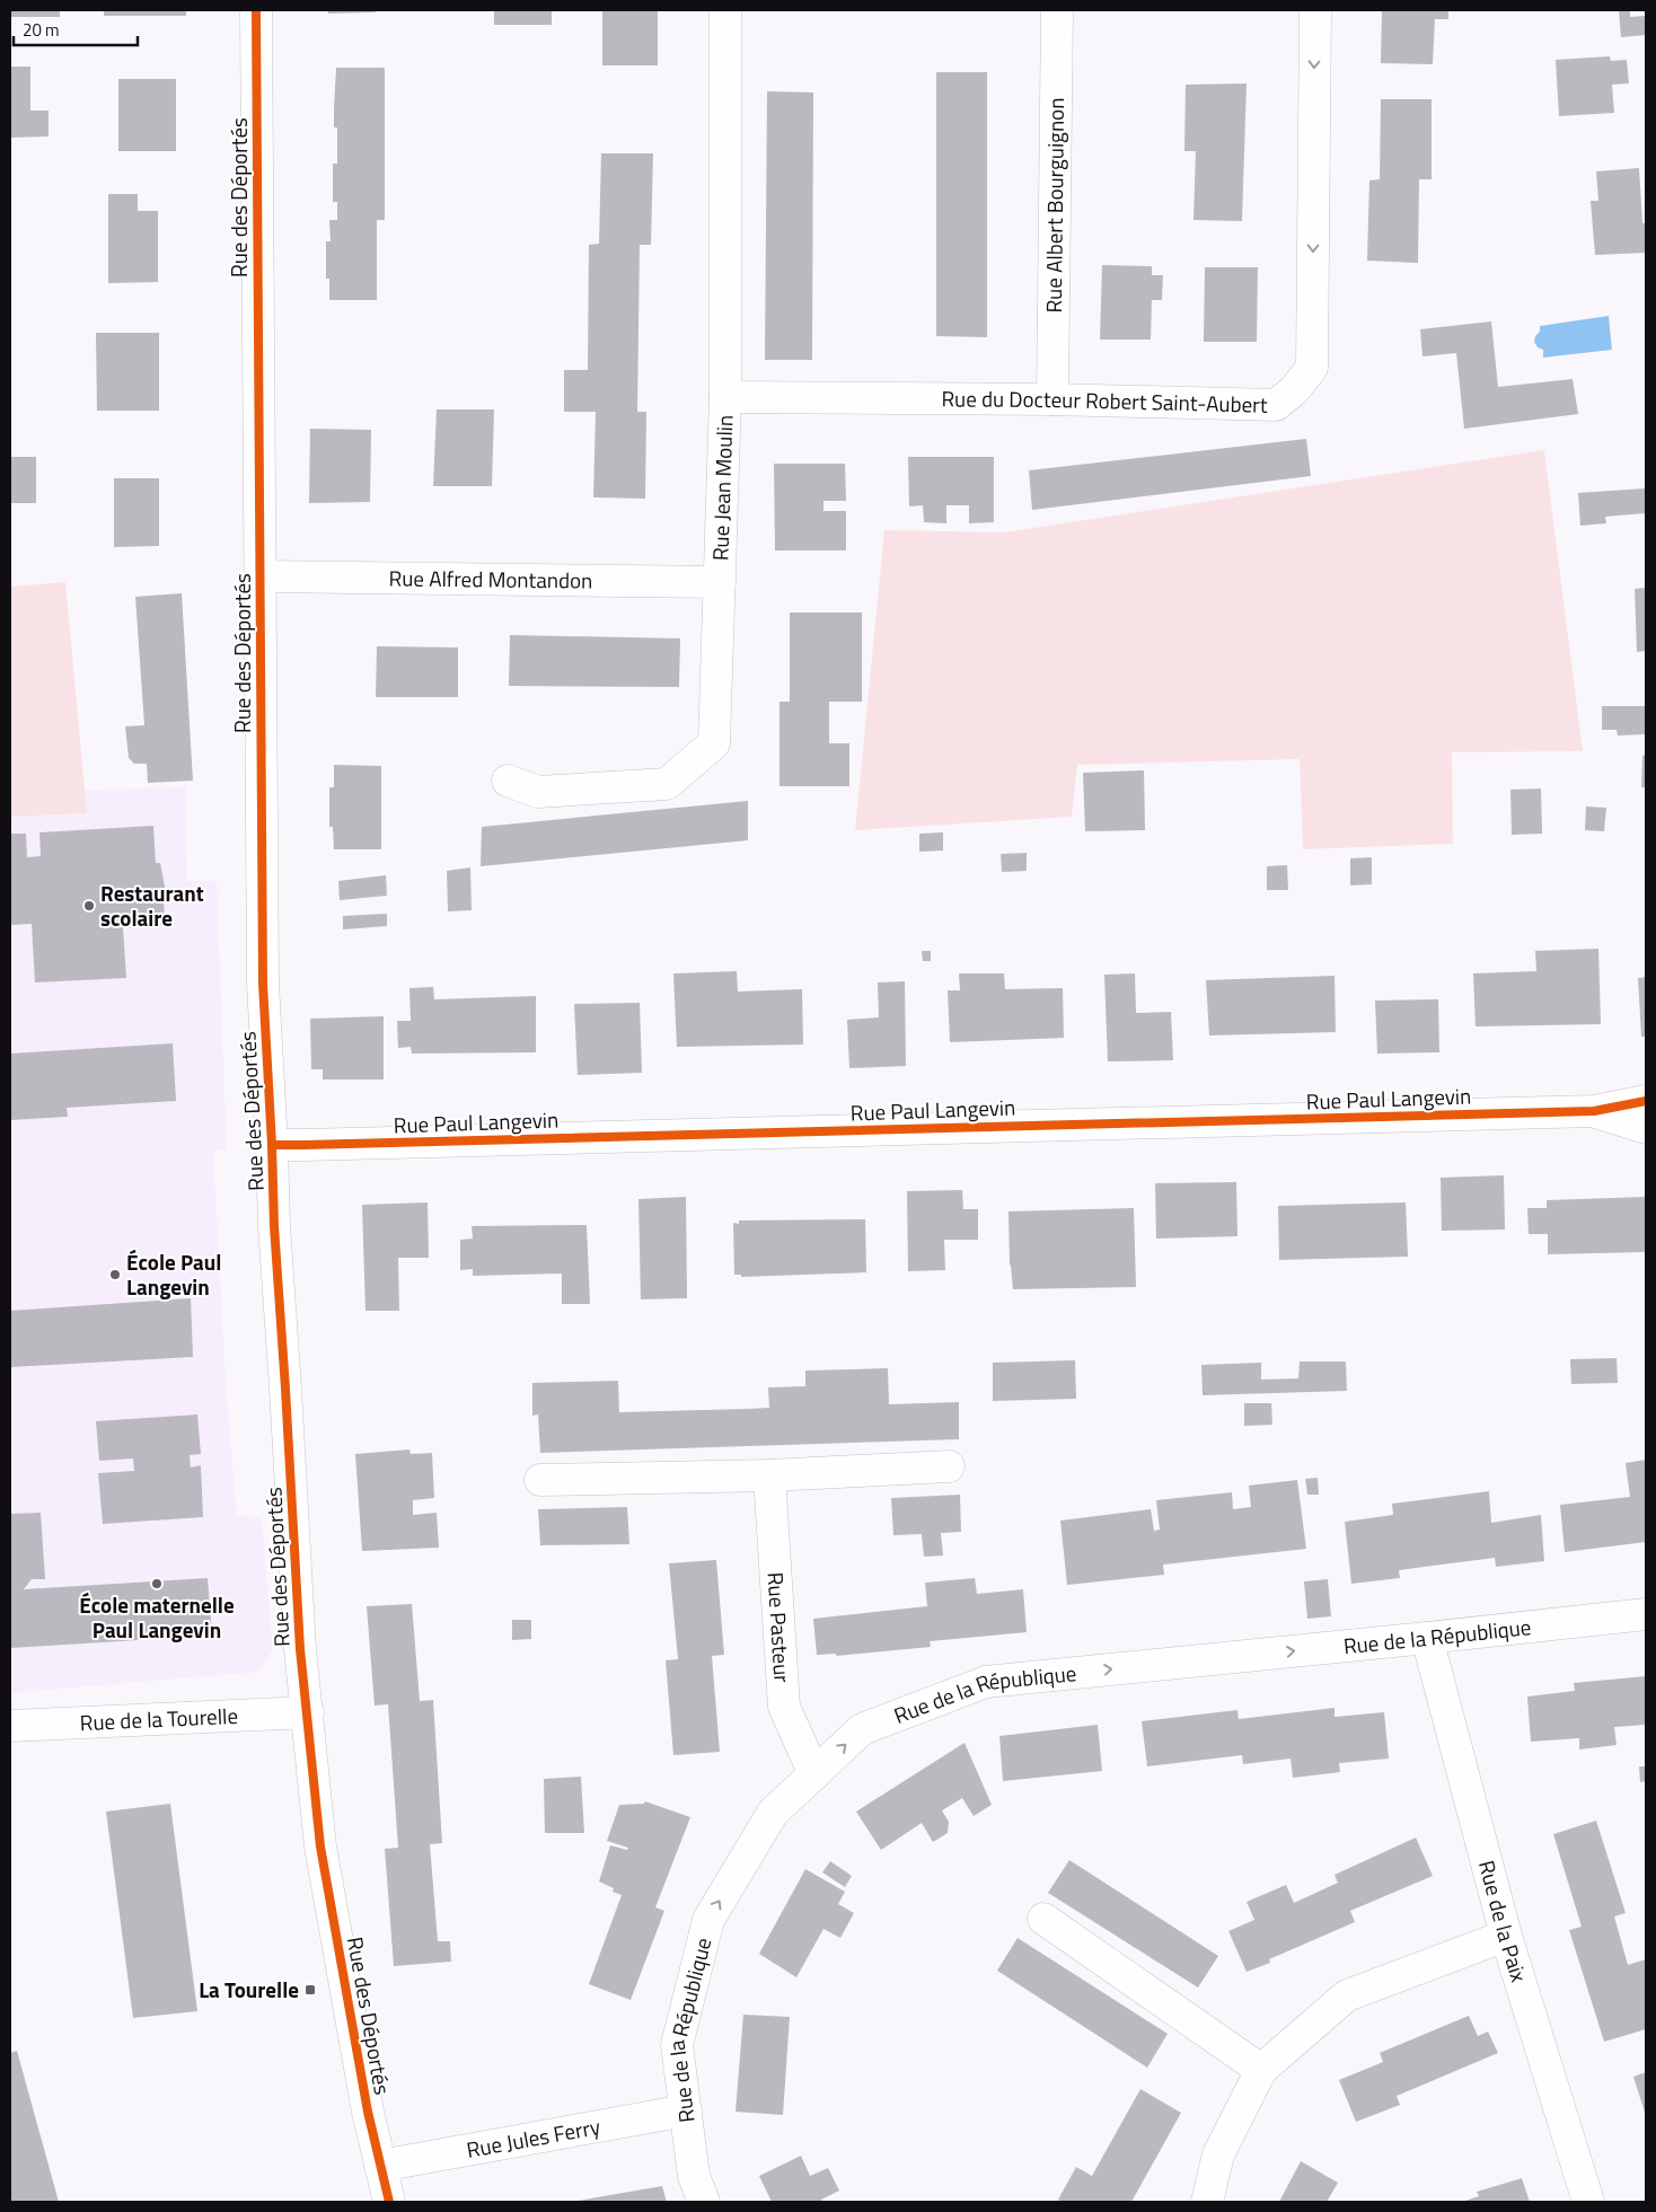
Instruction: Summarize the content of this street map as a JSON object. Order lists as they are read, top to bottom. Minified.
{"streets":{"street":["Rue des Déportés","Rue Albert Bourguignon","Rue du Docteur Robert Saint-Aubert","Rue Jean Moulin","Rue Alfred Montandon","Rue Paul Langevin","Rue Pasteur","Rue de la République","Rue de la Tourelle","Rue de la Paix","Rue Jules Ferry"]},"crossings":[["Rue des Déportés","Rue Alfred Montandon"],["Rue des Déportés","Rue Paul Langevin"],["Rue des Déportés","Rue de la Tourelle"],["Rue des Déportés","Rue Jules Ferry"],["Rue Albert Bourguignon","Rue du Docteur Robert Saint-Aubert"],["Rue du Docteur Robert Saint-Aubert","Rue Jean Moulin"],["Rue Jean Moulin","Rue Alfred Montandon"],["Rue Pasteur","Rue de la République"],["Rue de la République","Rue de la Paix"],["Rue de la République","Rue Jules Ferry"]],"one_way":["Rue de la République"],"places":{"other":["Restaurant scolaire","École Paul Langevin","École maternelle Paul Langevin"],"transit":["La Tourelle"]},"scale_bar":"20 m"}
